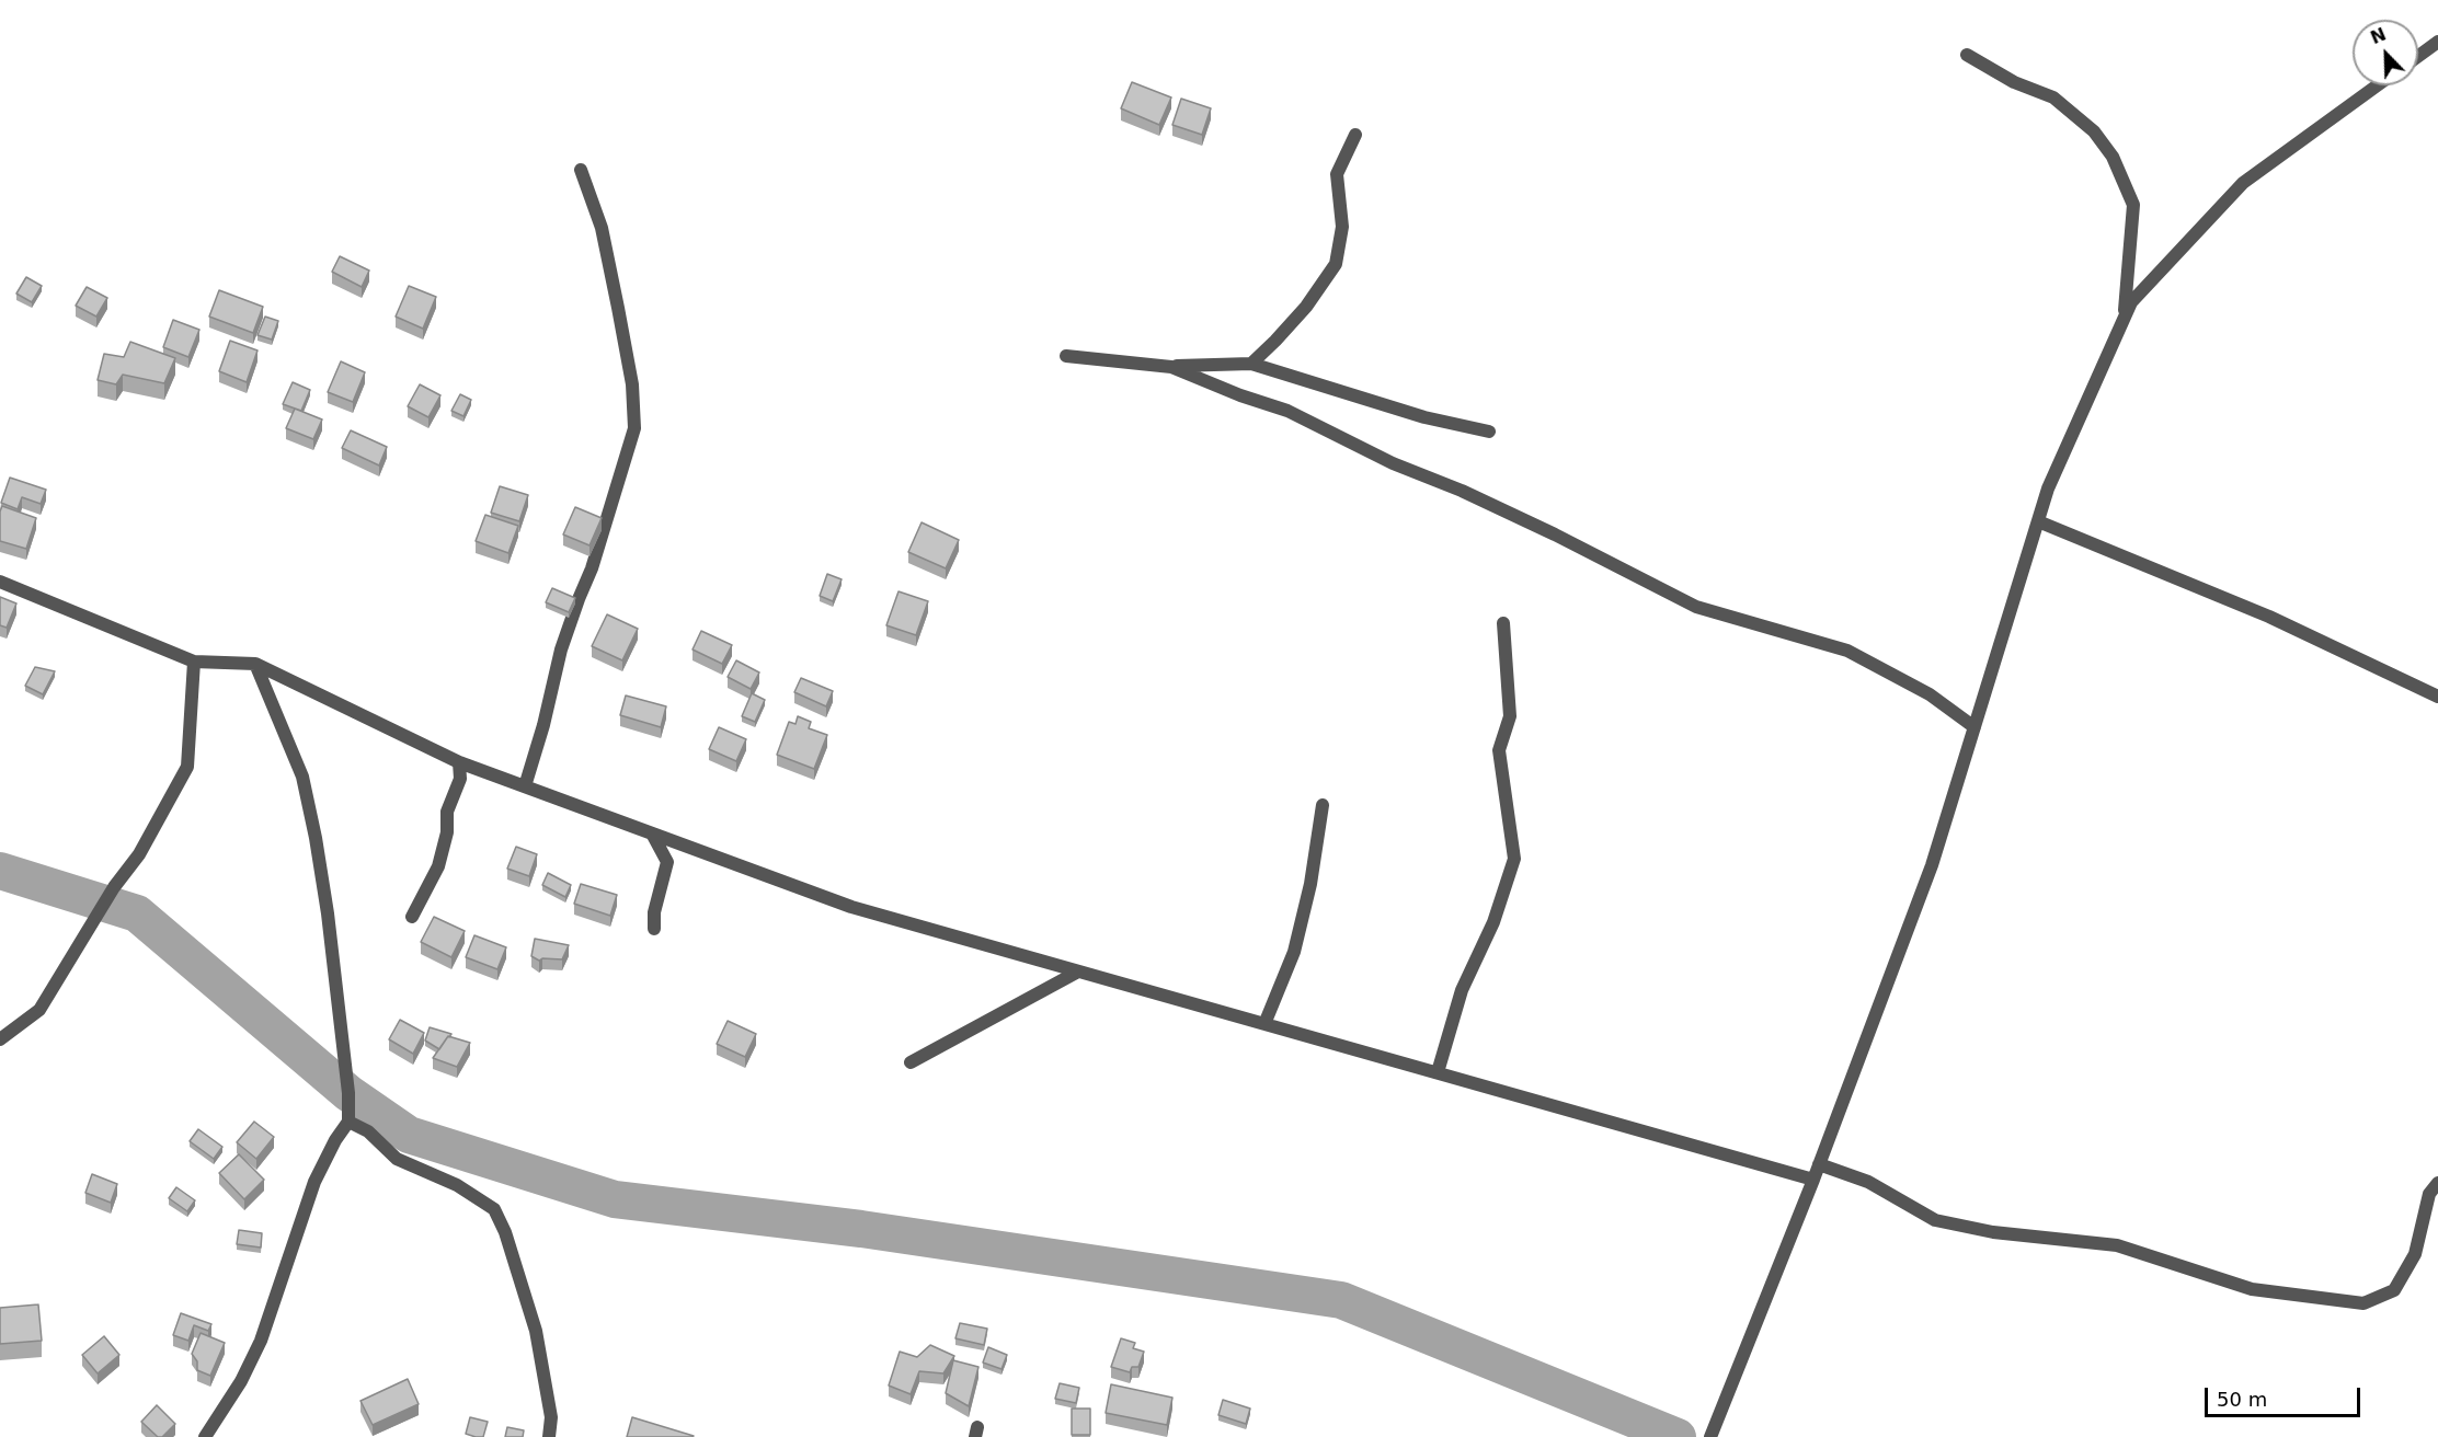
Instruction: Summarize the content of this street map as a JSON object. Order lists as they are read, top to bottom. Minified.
{"scale_bar":"50 m","north":"top left"}
